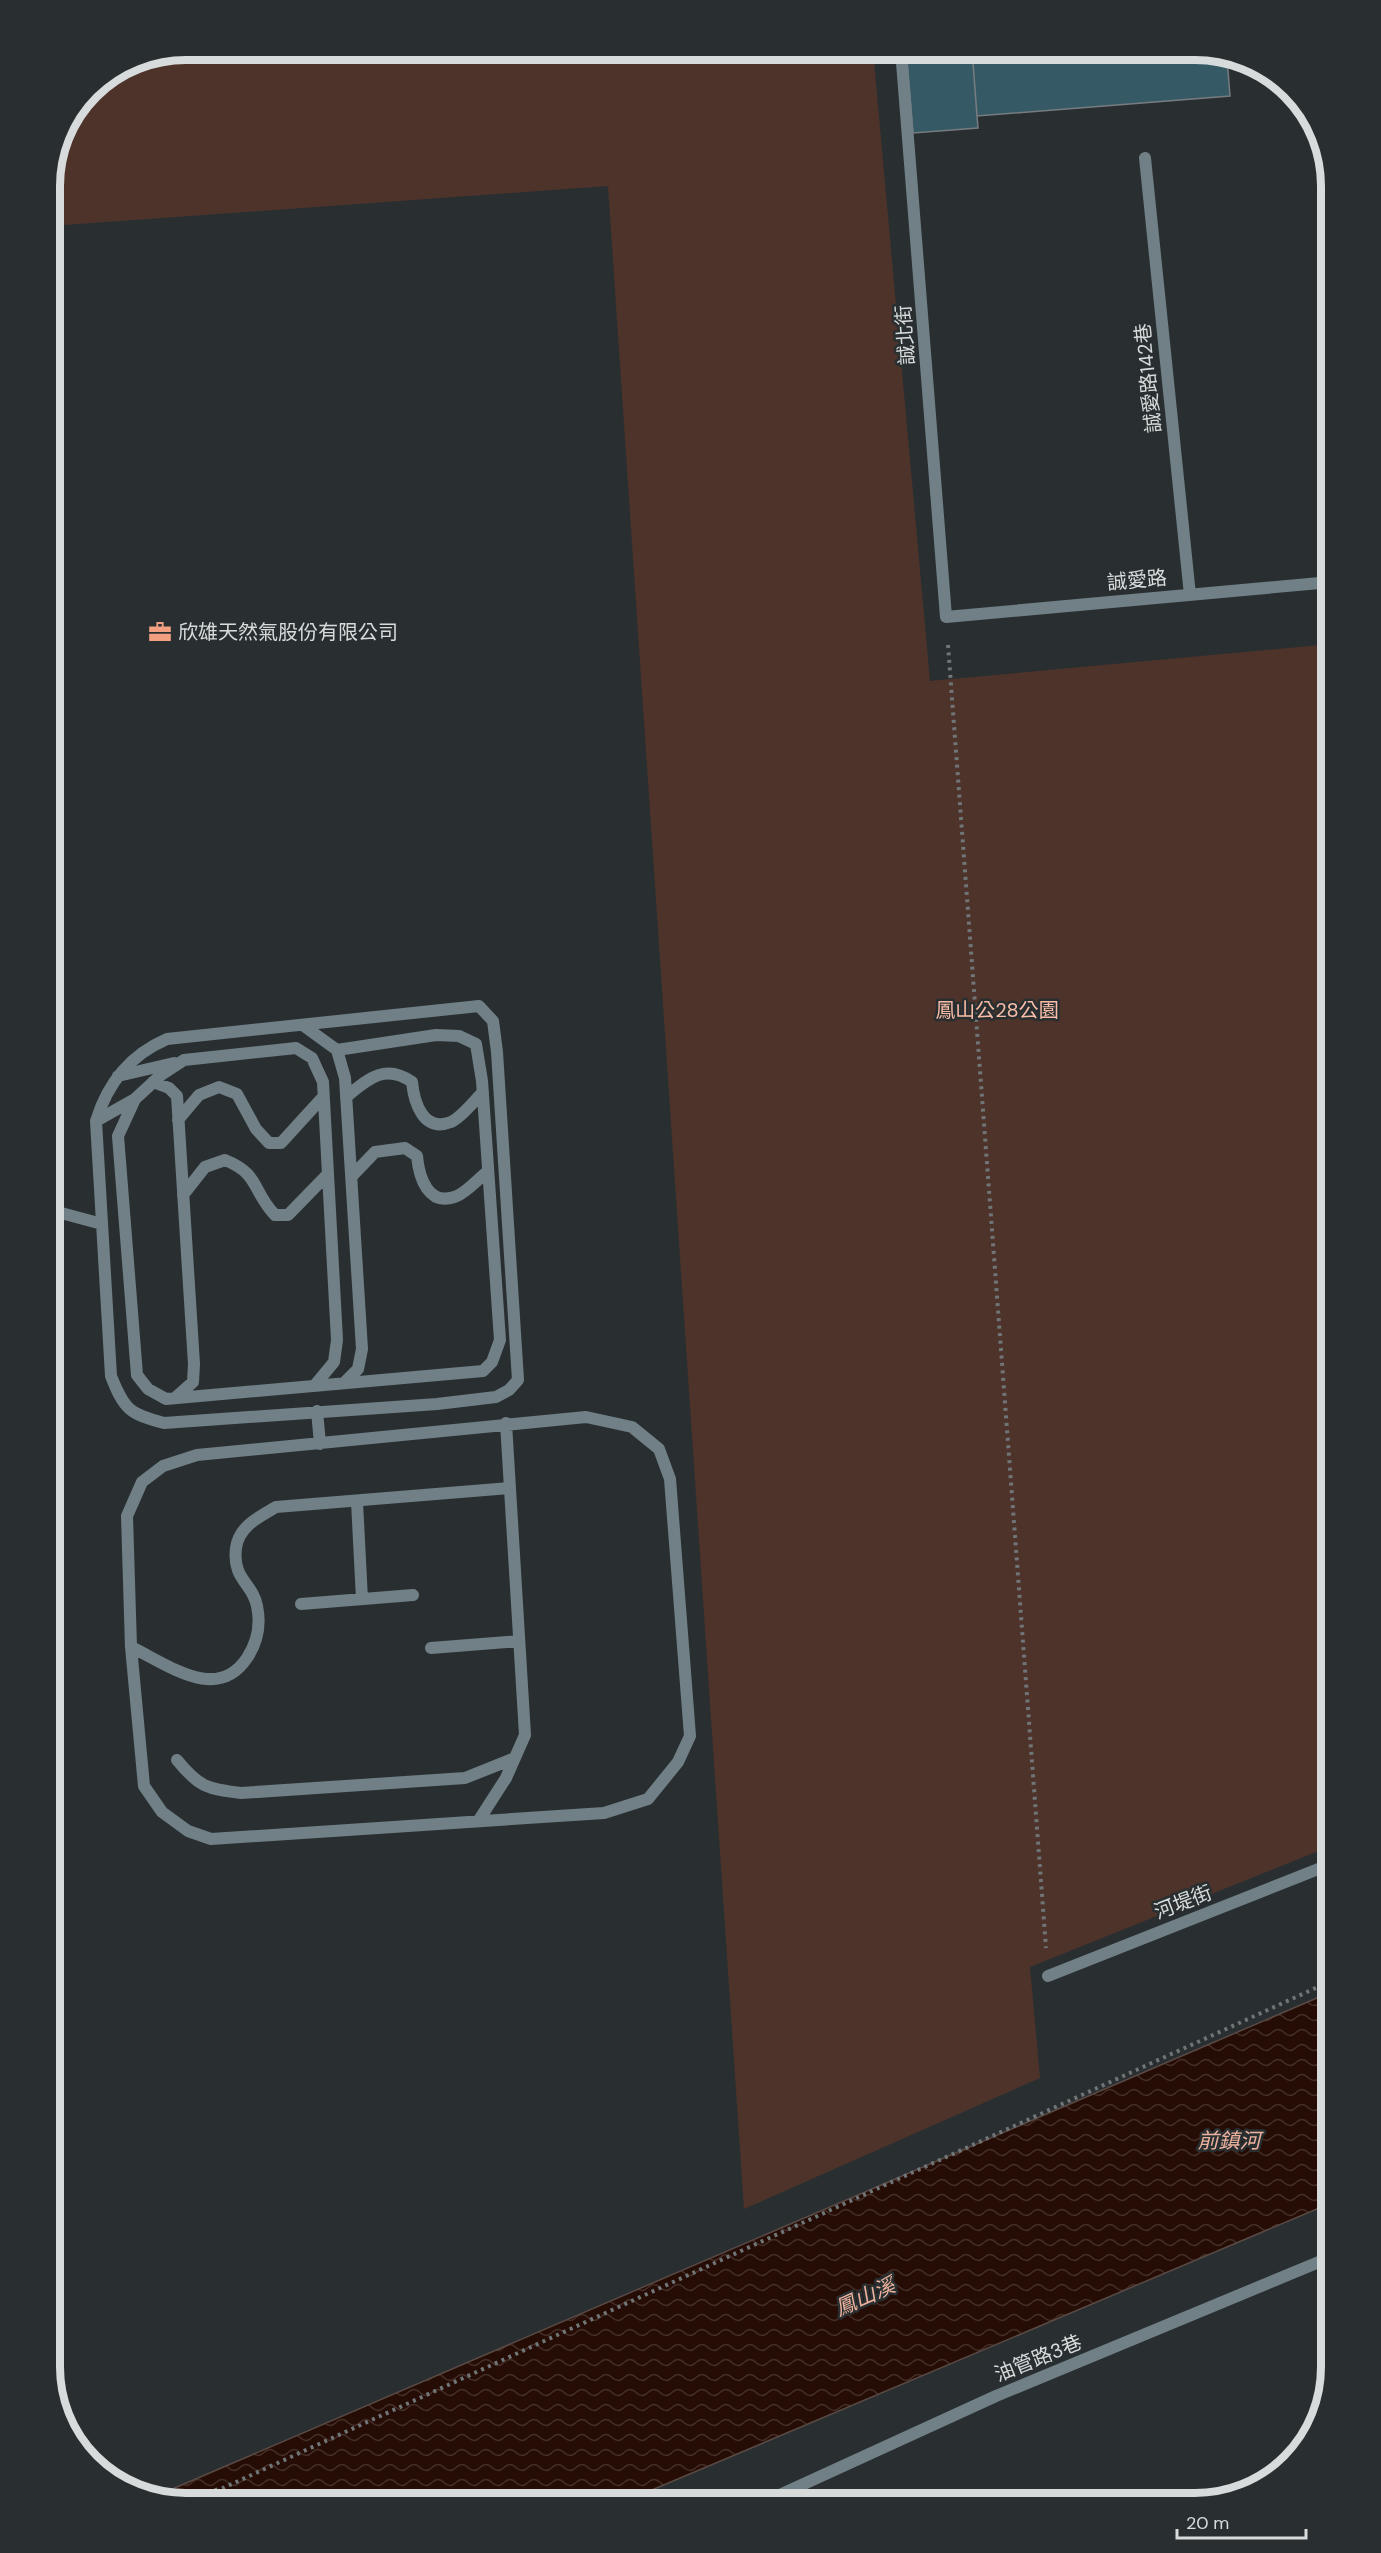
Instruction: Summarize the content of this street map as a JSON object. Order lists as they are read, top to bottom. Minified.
{"streets":{"street":["誠北街","誠愛路142巷","誠愛路","河堤街","油管路3巷"]},"crossings":[["誠北街","誠愛路"],["誠愛路142巷","誠愛路"]],"water":["前鎮河","鳳山溪"],"parks":["鳳山公28公園"],"places":{"office":["欣雄天然氣股份有限公司"]},"scale_bar":"20 m"}
